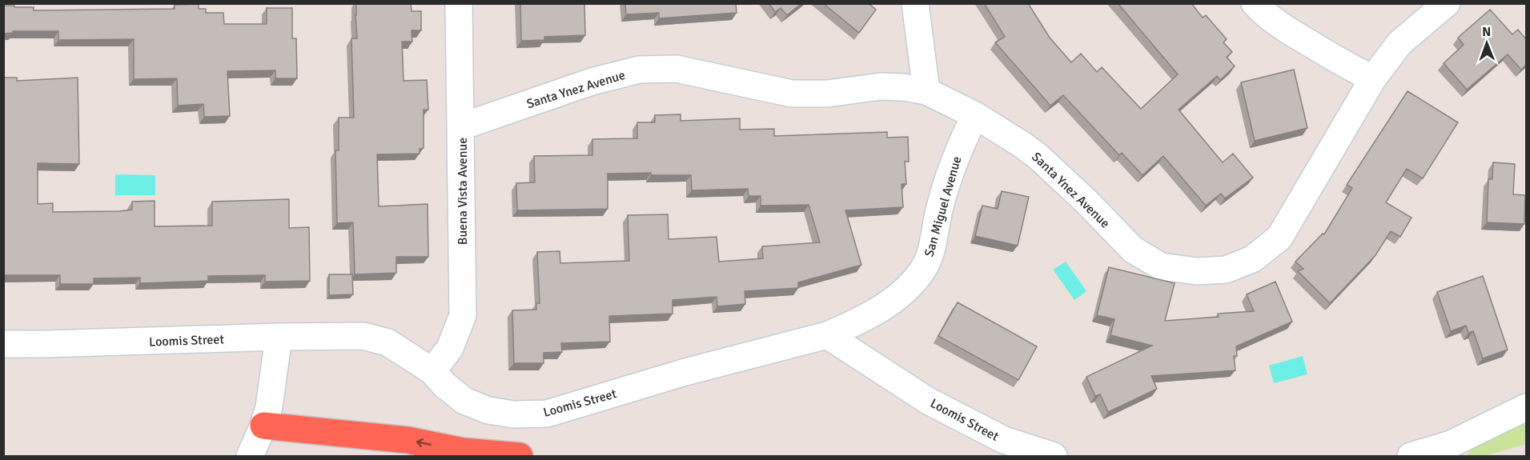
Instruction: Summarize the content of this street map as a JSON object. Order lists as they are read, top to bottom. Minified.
{"streets":{"street":["Santa Ynez Avenue","Buena Vista Avenue","San Miguel Avenue","Loomis Street"]},"crossings":[["Santa Ynez Avenue","Buena Vista Avenue"],["Santa Ynez Avenue","San Miguel Avenue"],["Buena Vista Avenue","Loomis Street"],["San Miguel Avenue","Loomis Street"]],"north":"top"}
